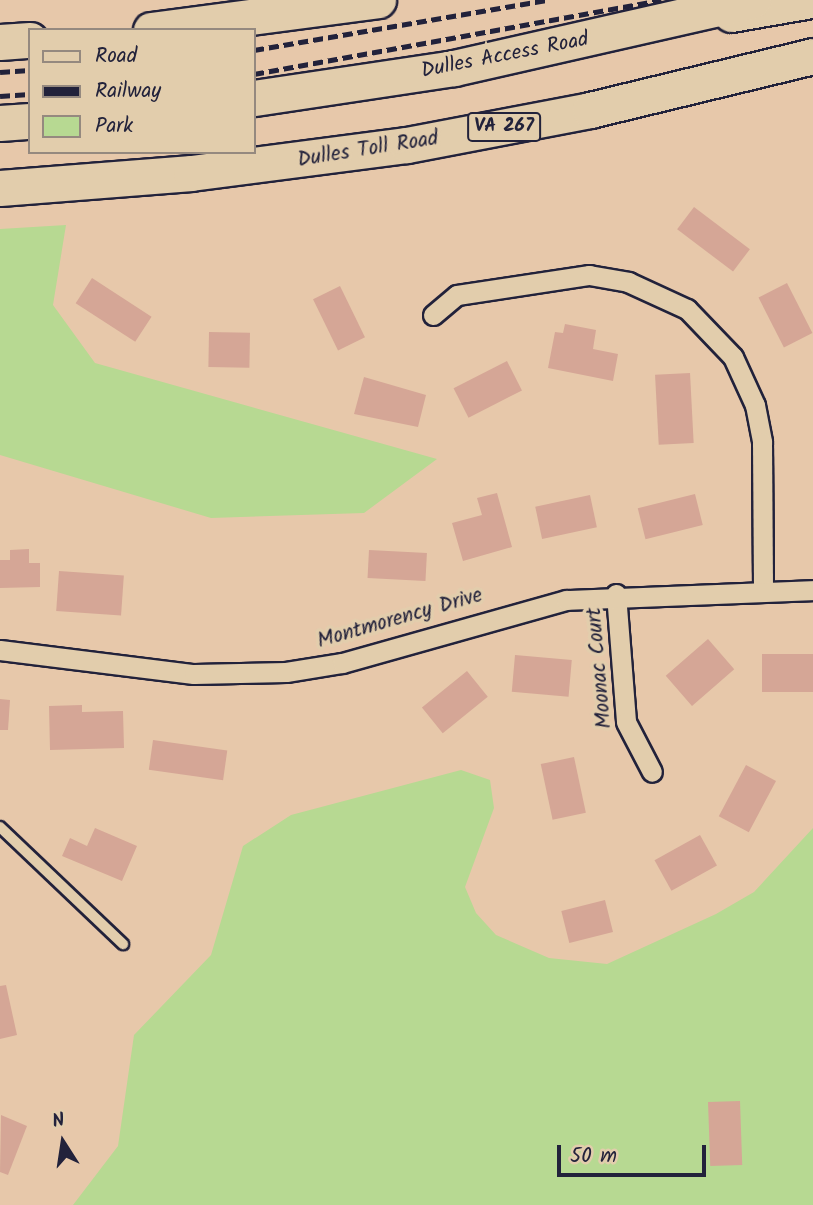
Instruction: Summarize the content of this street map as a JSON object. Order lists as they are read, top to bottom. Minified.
{"streets":{"highway":["Dulles Access Road","VA 267","Dulles Toll Road"],"street":["Montmorency Drive","Moonac Court"]},"crossings":[["Montmorency Drive","Moonac Court"]],"legend":["Road","Railway","Park"],"scale_bar":"50 m","north":"top"}
